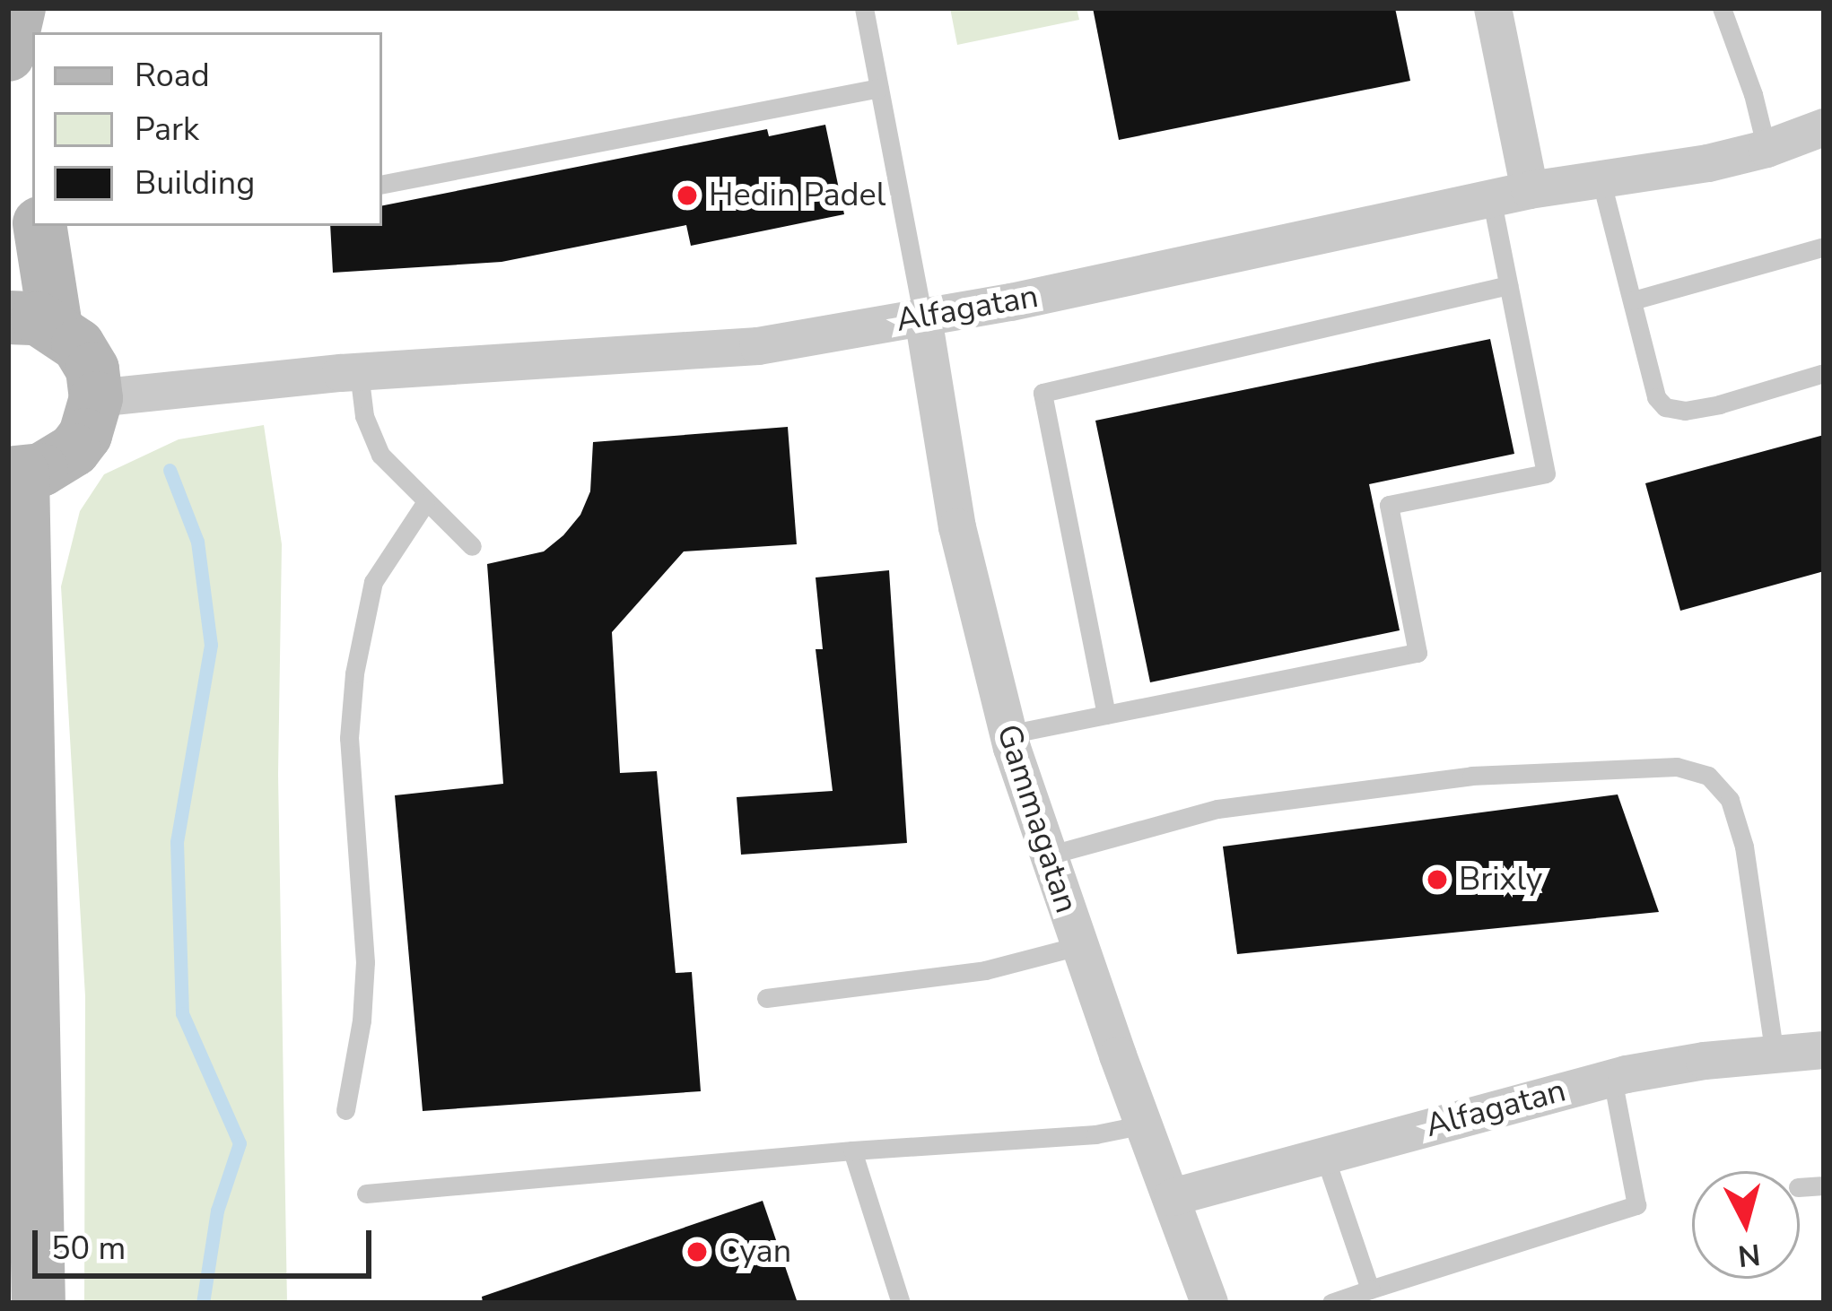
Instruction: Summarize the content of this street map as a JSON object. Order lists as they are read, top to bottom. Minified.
{"streets":{"street":["Alfagatan","Gammagatan"]},"crossings":[["Alfagatan","Gammagatan"]],"places":["Hedin Padel","Brixly","Cyan"],"legend":["Road","Park","Building"],"scale_bar":"50 m","north":"bottom"}
